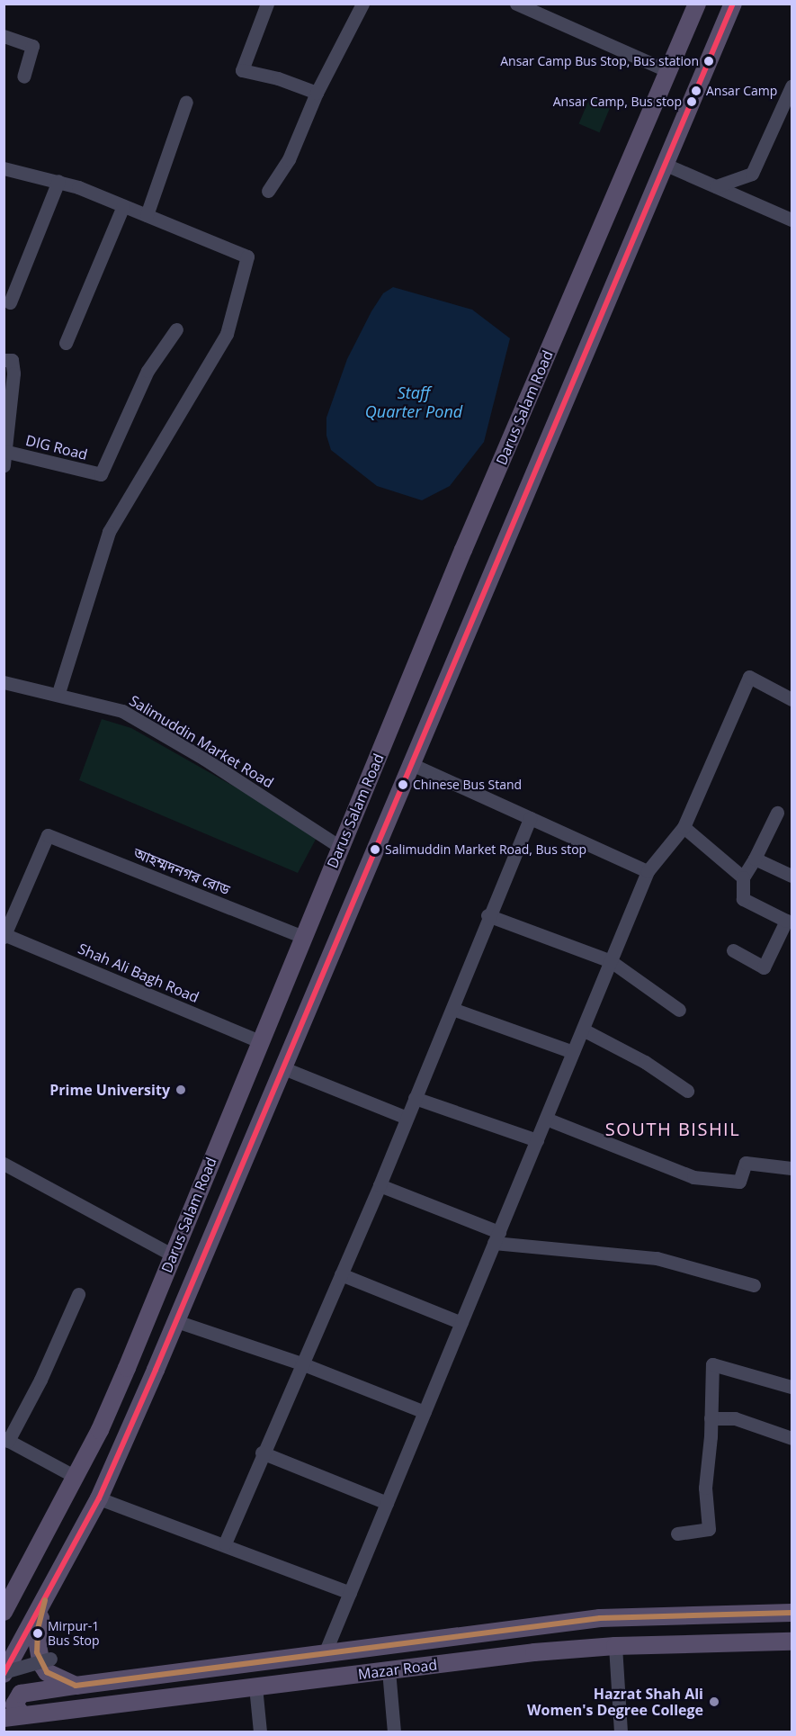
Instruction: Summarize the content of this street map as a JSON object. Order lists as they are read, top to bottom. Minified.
{"streets":{"main road":["Darus Salam Road","Mazar Road"],"street":["DIG Road","Salimuddin Market Road","আহম্মদনগর রোড","Shah Ali Bagh Road"]},"crossings":[["Darus Salam Road","Salimuddin Market Road"],["Darus Salam Road","আহম্মদনগর রোড"],["Darus Salam Road","Shah Ali Bagh Road"],["আহম্মদনগর রোড","Shah Ali Bagh Road"]],"districts":["SOUTH BISHIL"],"water":["Staff Quarter Pond"],"places":["Ansar Camp Bus Stop, Bus station","Ansar Camp","Ansar Camp, Bus stop","Chinese Bus Stand","Salimuddin Market Road, Bus stop","Prime University","Mirpur-1 Bus Stop","Hazrat Shah Ali Women's Degree College"]}
